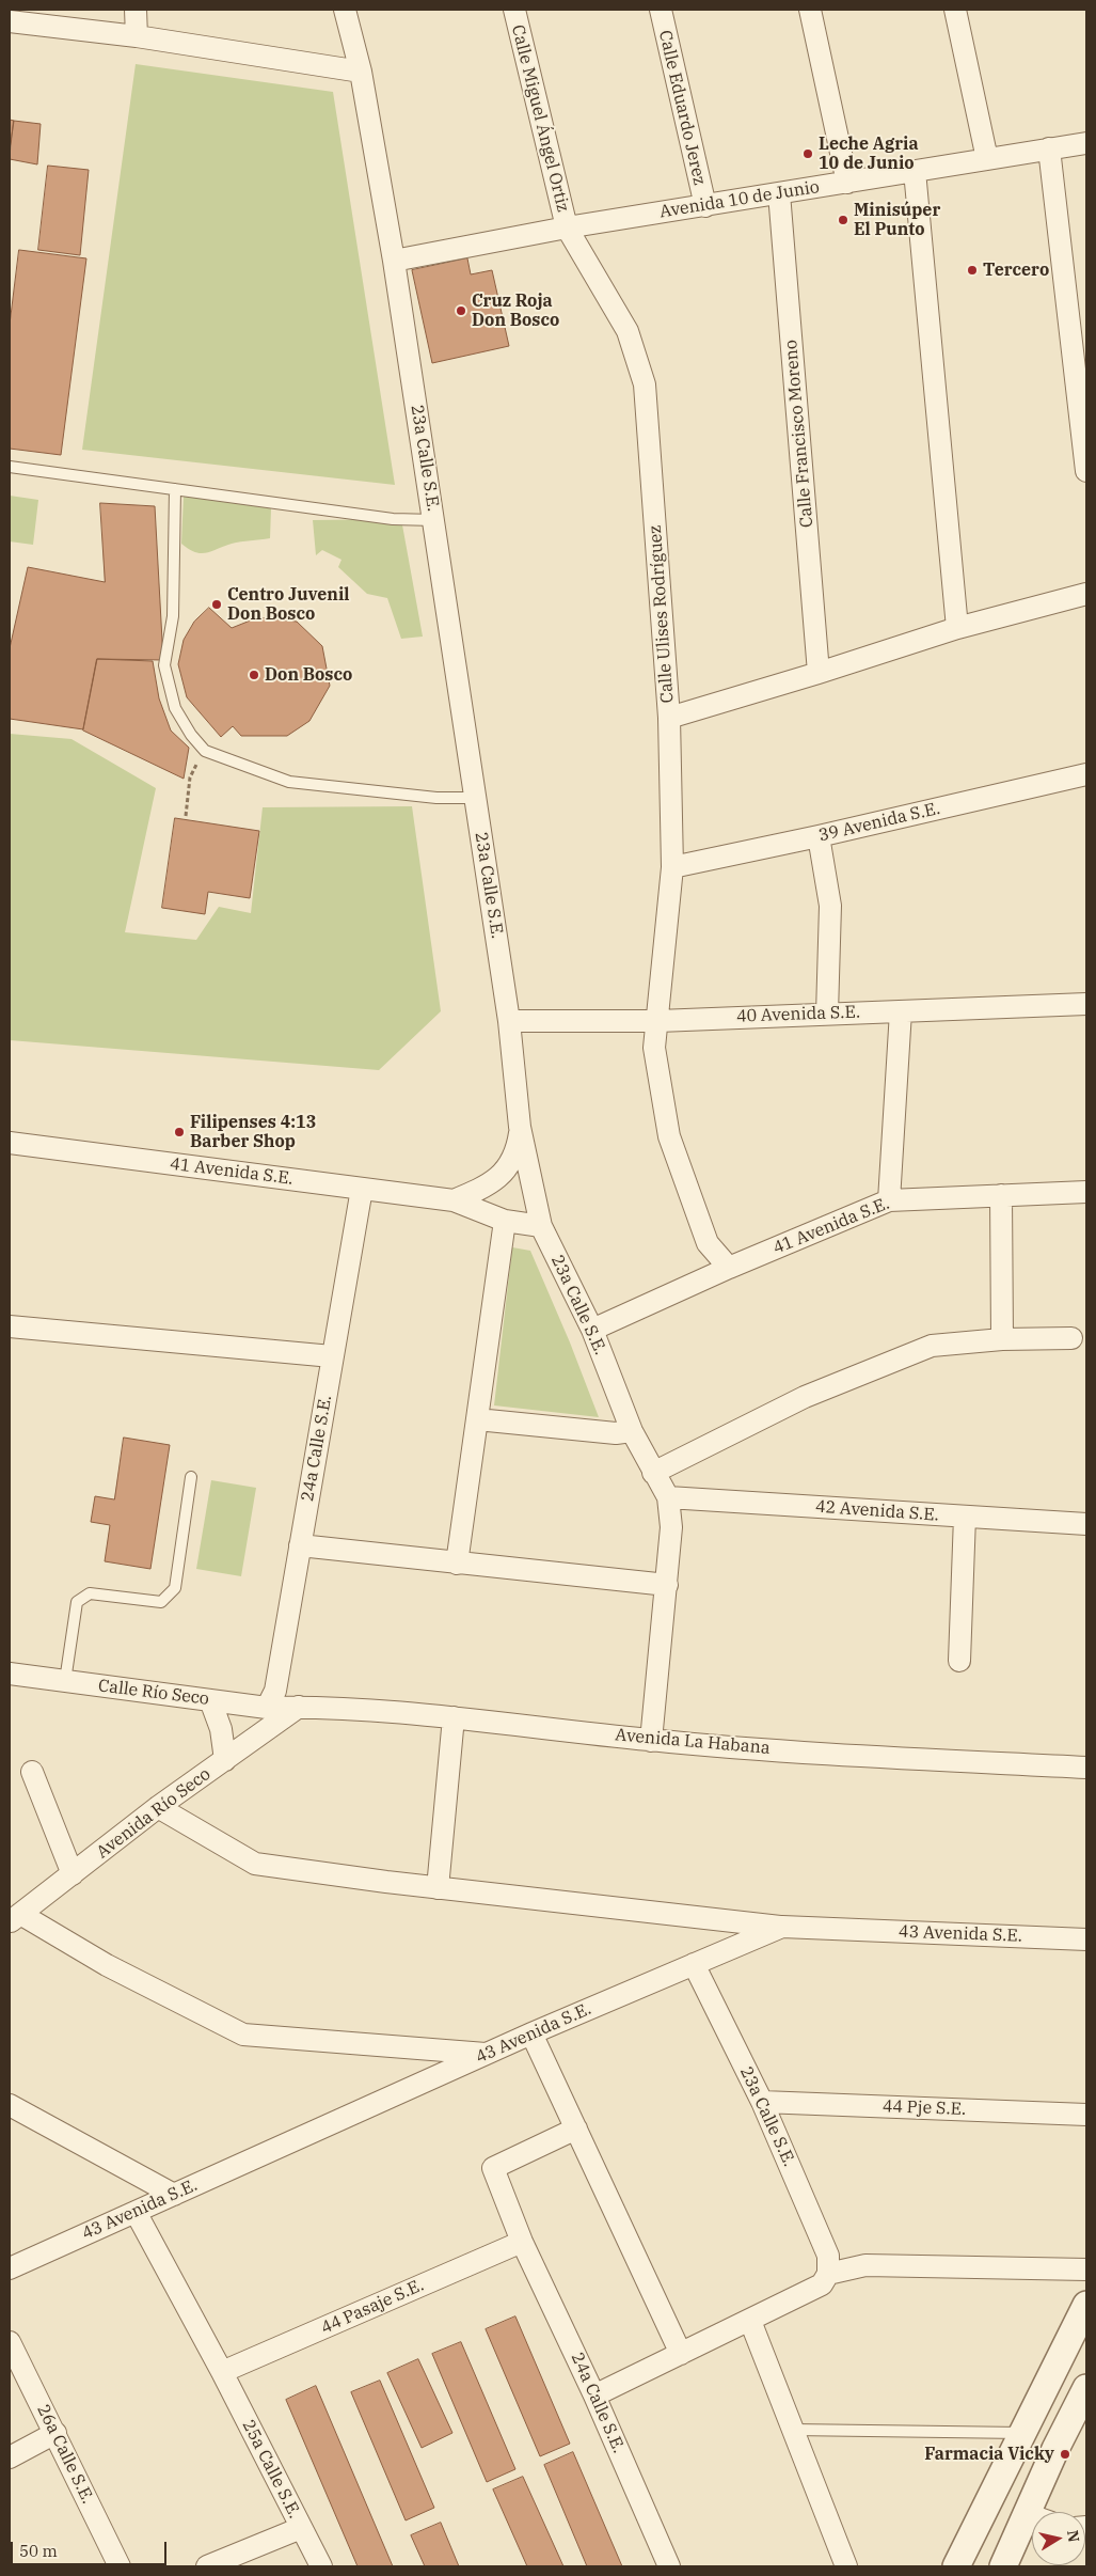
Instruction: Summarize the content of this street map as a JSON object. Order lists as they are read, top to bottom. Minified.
{"streets":{"street":["Calle Eduardo Jerez","Calle Miguel Ángel Ortiz","Avenida 10 de Junio","Calle Francisco Moreno","23a Calle S.E.","Calle Ulises Rodríguez","39 Avenida S.E.","40 Avenida S.E.","41 Avenida S.E.","24a Calle S.E.","42 Avenida S.E.","Calle Río Seco","Avenida La Habana","Avenida Río Seco","43 Avenida S.E.","44 Pje S.E.","44 Pasaje S.E.","26a Calle S.E.","25a Calle S.E."]},"crossings":[["Calle Eduardo Jerez","Avenida 10 de Junio"],["Calle Miguel Ángel Ortiz","Avenida 10 de Junio"],["Calle Miguel Ángel Ortiz","Calle Ulises Rodríguez"],["Avenida 10 de Junio","Calle Francisco Moreno"],["Avenida 10 de Junio","23a Calle S.E."],["Avenida 10 de Junio","Calle Ulises Rodríguez"],["23a Calle S.E.","40 Avenida S.E."],["23a Calle S.E.","41 Avenida S.E."],["23a Calle S.E.","42 Avenida S.E."],["23a Calle S.E.","Avenida La Habana"],["23a Calle S.E.","43 Avenida S.E."],["23a Calle S.E.","44 Pje S.E."],["Calle Ulises Rodríguez","39 Avenida S.E."],["Calle Ulises Rodríguez","40 Avenida S.E."],["Calle Ulises Rodríguez","41 Avenida S.E."],["41 Avenida S.E.","24a Calle S.E."],["24a Calle S.E.","Calle Río Seco"],["24a Calle S.E.","44 Pasaje S.E."],["Calle Río Seco","Avenida La Habana"],["Calle Río Seco","Avenida Río Seco"],["Avenida La Habana","Avenida Río Seco"],["43 Avenida S.E.","25a Calle S.E."],["44 Pasaje S.E.","25a Calle S.E."]],"places":["Leche Agria 10 de Junio","Minisúper El Punto","Tercero","Cruz Roja Don Bosco","Centro Juvenil Don Bosco","Don Bosco","Filipenses 4:13 Barber Shop","Farmacia Vicky"],"scale_bar":"50 m","north":"right"}
